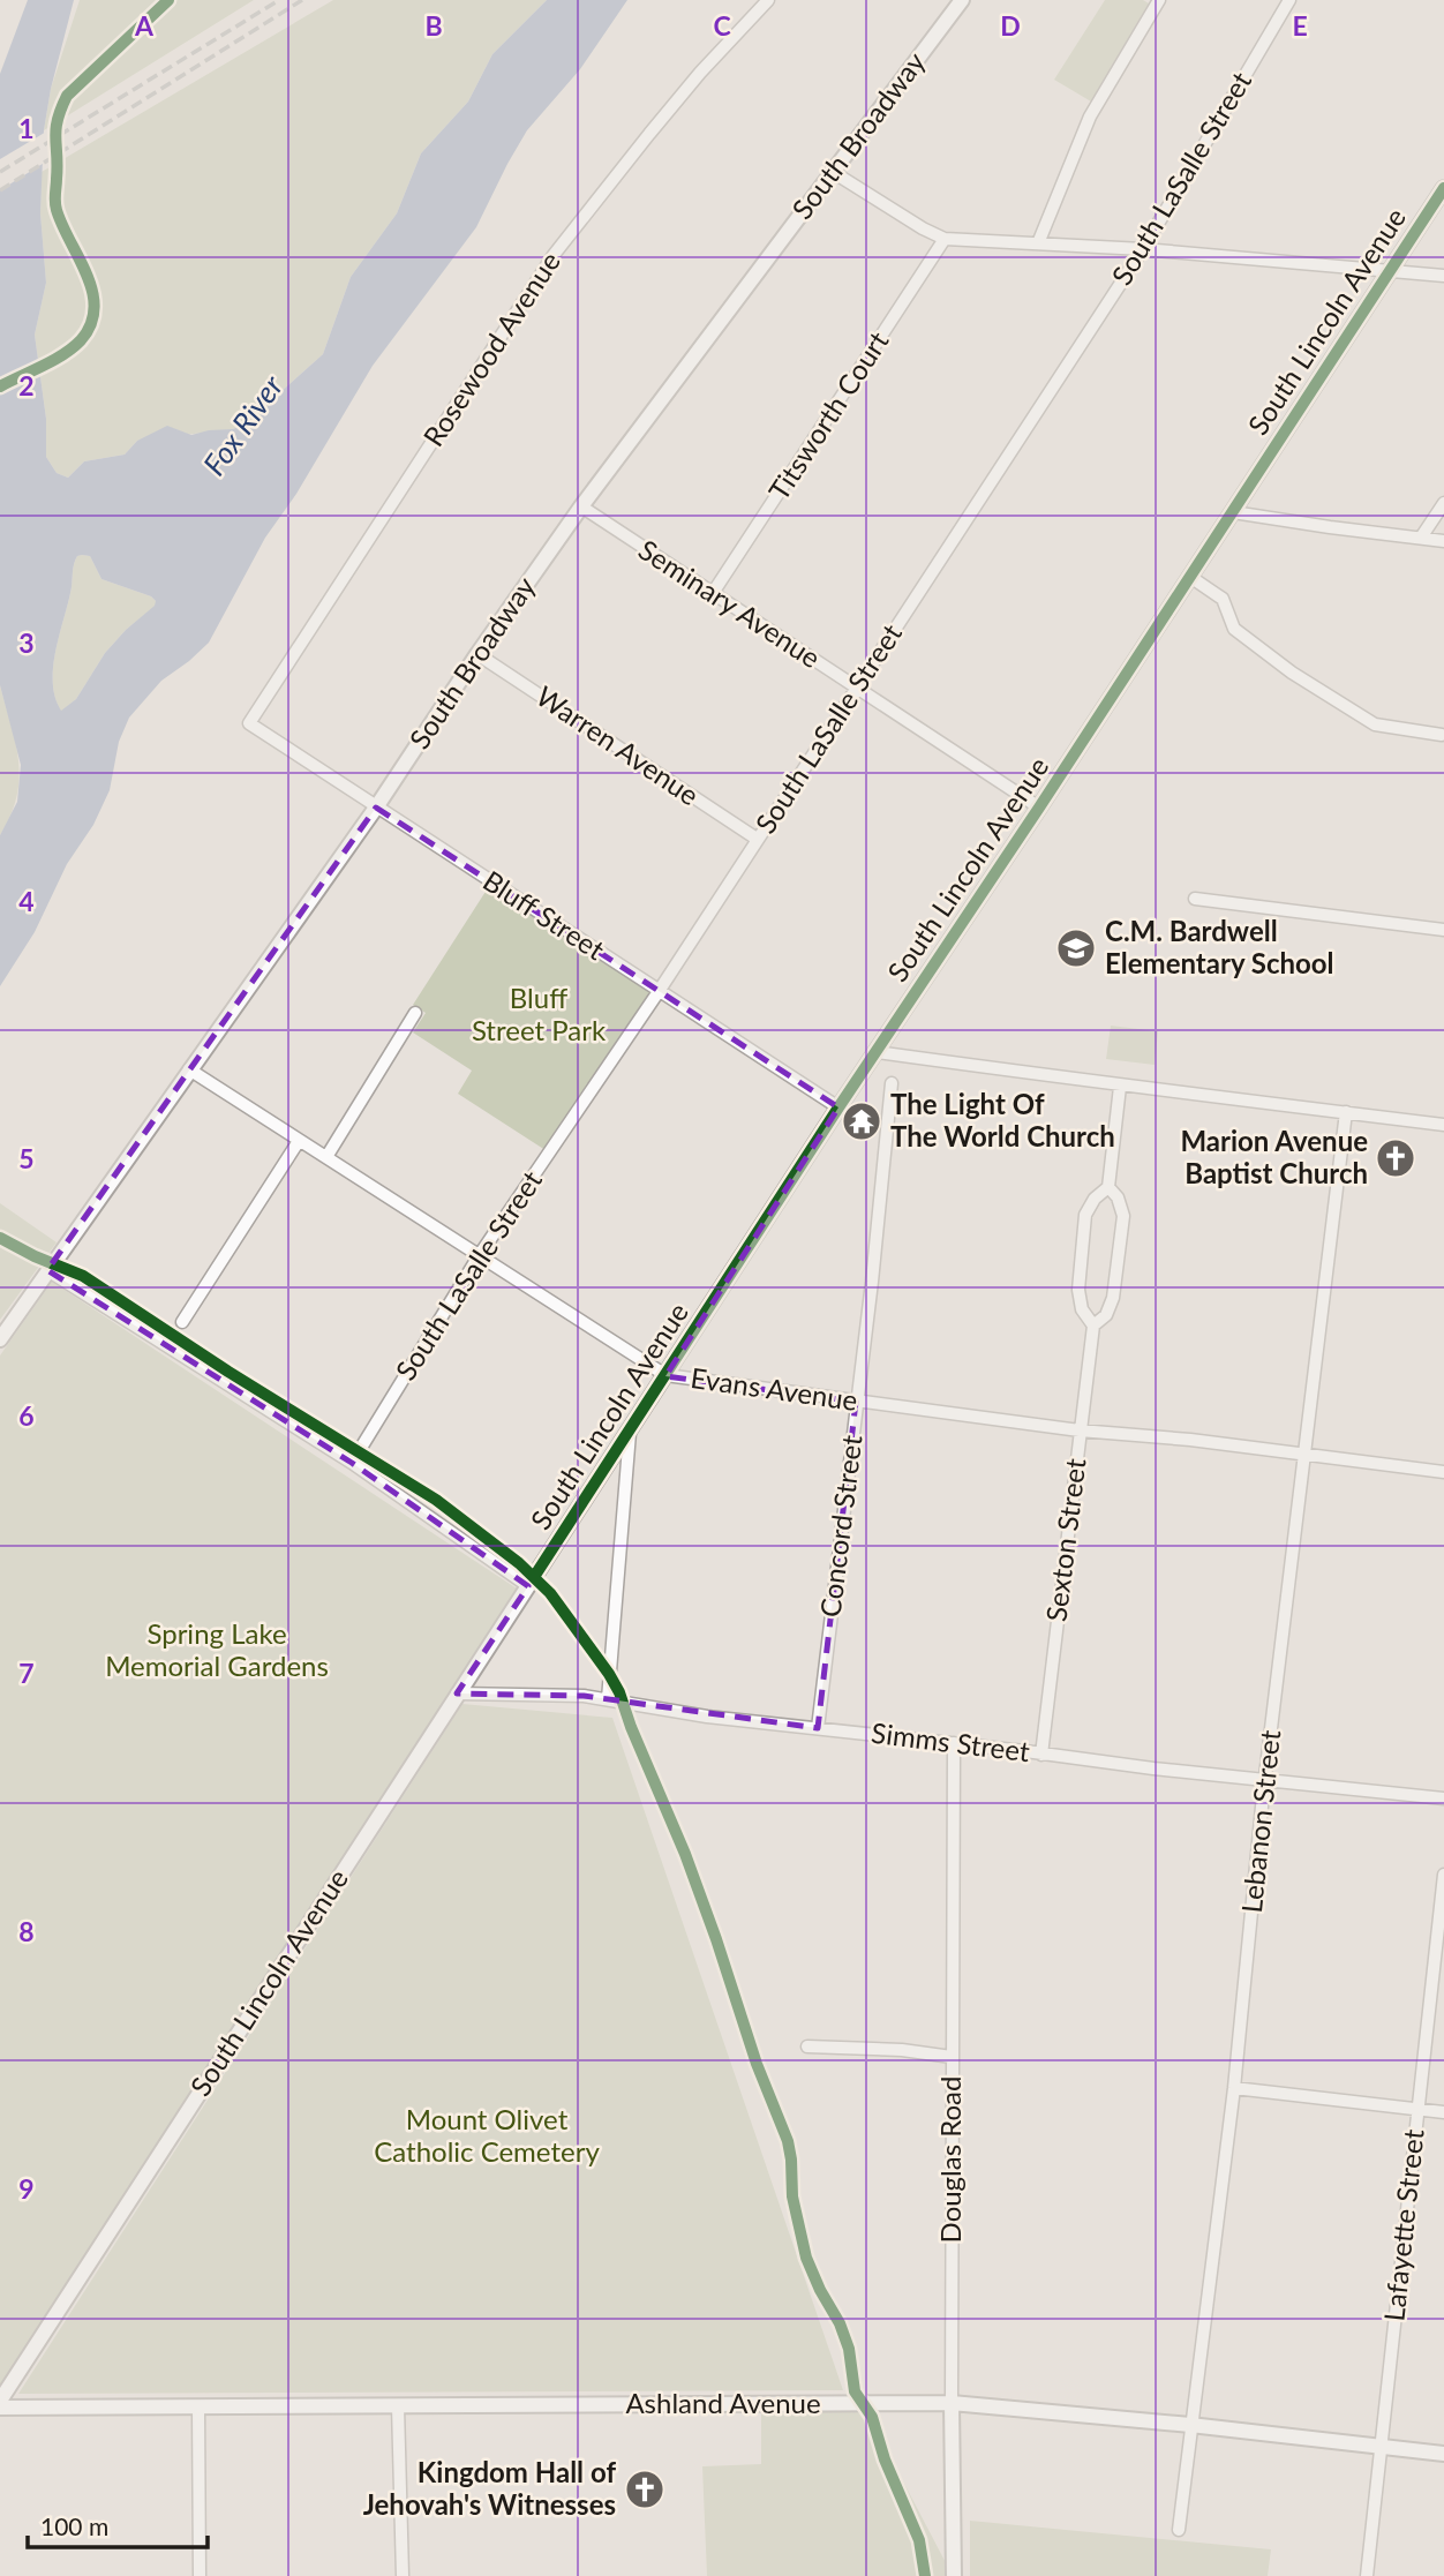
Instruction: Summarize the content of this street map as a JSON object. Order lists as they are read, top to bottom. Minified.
{"streets":{"street":["South Broadway","South LaSalle Street","South Lincoln Avenue","Rosewood Avenue","Titsworth Court","Seminary Avenue","Warren Avenue","Bluff Street","Evans Avenue","Concord Street","Sexton Street","Simms Street","Lebanon Street","Douglas Road","Lafayette Street","Ashland Avenue"]},"crossings":[["South Broadway","Seminary Avenue"],["South Broadway","Warren Avenue"],["South Broadway","Bluff Street"],["South Broadway","Evans Avenue"],["South LaSalle Street","Seminary Avenue"],["South LaSalle Street","Warren Avenue"],["South LaSalle Street","Bluff Street"],["South LaSalle Street","Evans Avenue"],["South Lincoln Avenue","Seminary Avenue"],["South Lincoln Avenue","Bluff Street"],["South Lincoln Avenue","Evans Avenue"],["South Lincoln Avenue","Simms Street"],["Rosewood Avenue","Bluff Street"],["Titsworth Court","Seminary Avenue"],["Evans Avenue","Concord Street"],["Evans Avenue","Sexton Street"],["Evans Avenue","Lebanon Street"],["Concord Street","Simms Street"],["Sexton Street","Simms Street"],["Simms Street","Lebanon Street"],["Simms Street","Douglas Road"],["Lebanon Street","Ashland Avenue"],["Douglas Road","Ashland Avenue"],["Lafayette Street","Ashland Avenue"]],"water":["Fox River"],"parks":["Bluff Street Park","Spring Lake Memorial Gardens","Mount Olivet Catholic Cemetery"],"places":{"school or university":["C.M. Bardwell Elementary School"],"temple":["The Light Of The World Church"],"church":["Marion Avenue Baptist Church","Kingdom Hall of Jehovah's Witnesses"]},"scale_bar":"100 m","grid":{"columns":["A","B","C","D","E"],"rows":["1","2","3","4","5","6","7","8","9"]}}
